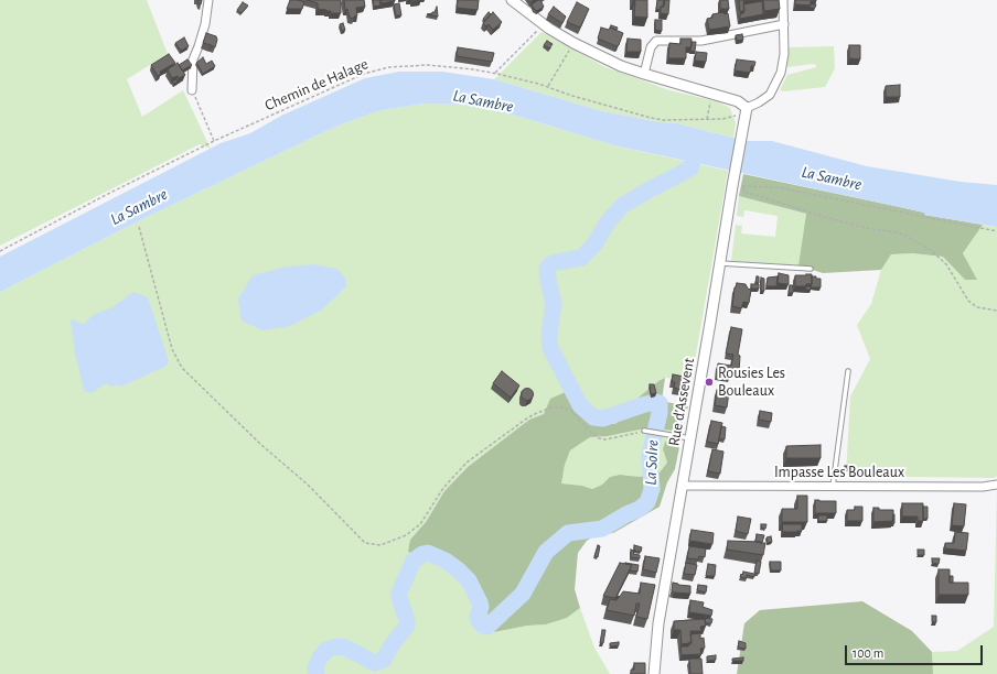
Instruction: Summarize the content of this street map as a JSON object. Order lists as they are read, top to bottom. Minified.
{"streets":{"street":["Rue d'Assevent","Impasse Les Bouleaux"],"path":["Chemin de Halage"]},"crossings":[["Chemin de Halage","Rue d'Assevent"],["Rue d'Assevent","Impasse Les Bouleaux"]],"water":["La Sambre","La Solre"],"places":["Rousies Les Bouleaux"],"scale_bar":"100 m"}
